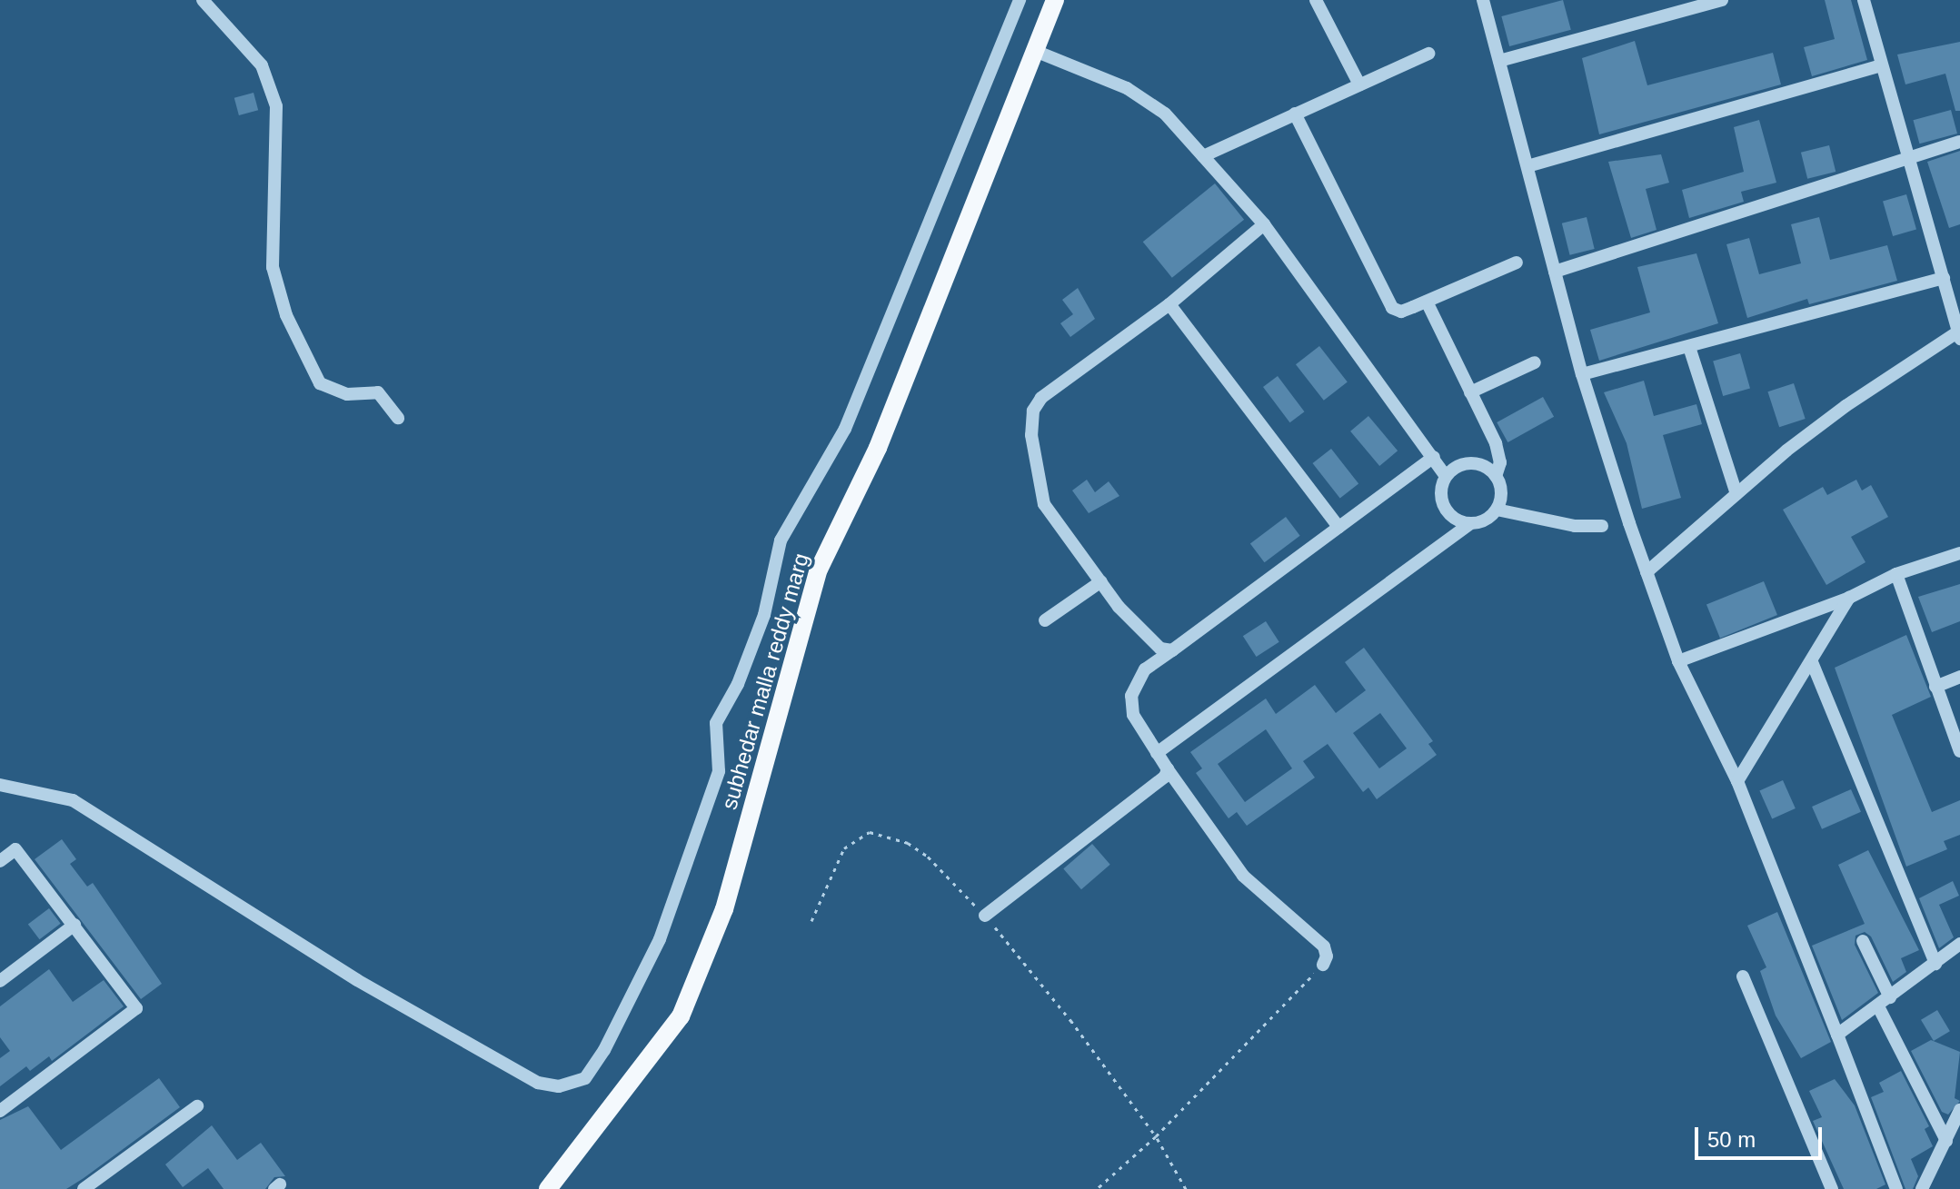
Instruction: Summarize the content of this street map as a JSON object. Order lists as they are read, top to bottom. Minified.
{"streets":{"main road":["subhedar malla reddy marg"]},"scale_bar":"50 m"}
